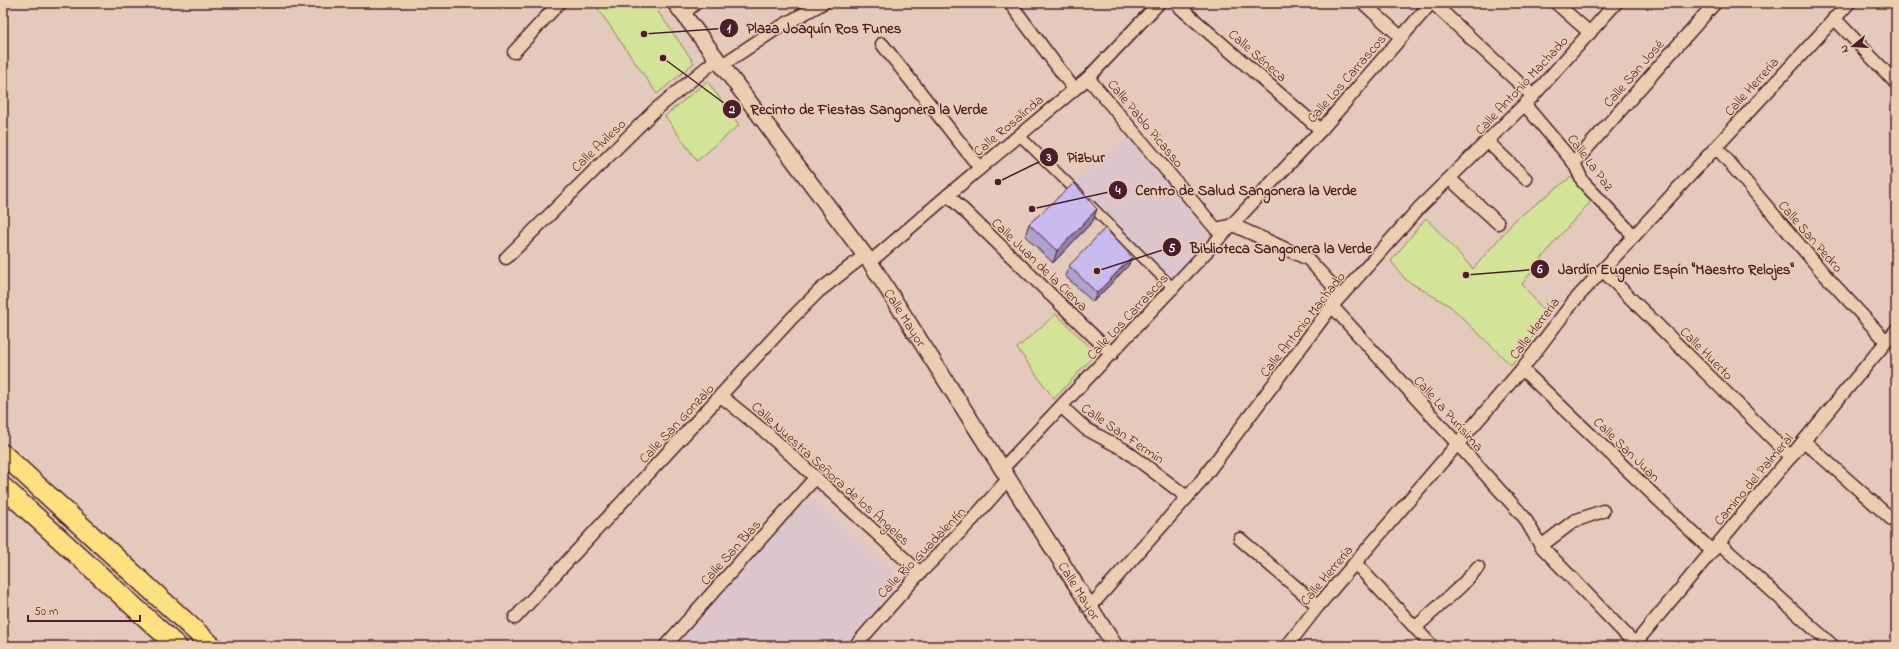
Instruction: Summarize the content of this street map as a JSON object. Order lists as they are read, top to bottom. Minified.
{"streets":{"street":["Calle Séneca","Calle San José","Calle Los Carrascos","Calle Antonio Machado","Calle Herrería","Calle Pablo Picasso","Calle Rosalinda","Calle Avileso","Calle La Paz","Calle San Pedro","Calle Juan de la Cierva","Calle Mayor","Calle Huerto","Calle La Purísima","Calle San Gonzalo","Calle San Fermín","Calle San Juan","Calle Nuestra Señora de los Ángeles","Camino del Palmeral","Calle San Blas","Calle Río Guadalentín"]},"crossings":[["Calle Séneca","Calle Los Carrascos"],["Calle San José","Calle La Paz"],["Calle Los Carrascos","Calle Pablo Picasso"],["Calle Los Carrascos","Calle La Paz"],["Calle Los Carrascos","Calle Juan de la Cierva"],["Calle Los Carrascos","Calle Mayor"],["Calle Los Carrascos","Calle San Fermín"],["Calle Los Carrascos","Calle Río Guadalentín"],["Calle Antonio Machado","Calle La Paz"],["Calle Antonio Machado","Calle Mayor"],["Calle Antonio Machado","Calle La Purísima"],["Calle Antonio Machado","Calle San Fermín"],["Calle Herrería","Calle La Paz"],["Calle Herrería","Calle San Pedro"],["Calle Herrería","Calle Huerto"],["Calle Herrería","Calle La Purísima"],["Calle Herrería","Calle San Juan"],["Calle Pablo Picasso","Calle Rosalinda"],["Calle Rosalinda","Calle Juan de la Cierva"],["Calle Rosalinda","Calle Mayor"],["Calle Rosalinda","Calle San Gonzalo"],["Calle Avileso","Calle Mayor"],["Calle San Pedro","Camino del Palmeral"],["Calle Mayor","Calle San Gonzalo"],["Calle Mayor","Calle Río Guadalentín"],["Calle Huerto","Camino del Palmeral"],["Calle La Purísima","Camino del Palmeral"],["Calle San Gonzalo","Calle Nuestra Señora de los Ángeles"],["Calle San Juan","Camino del Palmeral"],["Calle Nuestra Señora de los Ángeles","Calle San Blas"],["Calle Nuestra Señora de los Ángeles","Calle Río Guadalentín"]],"places":["Plaza Joaquín Ros Funes","Recinto de Fiestas Sangonera la Verde","Pizbur","Centro de Salud Sangonera la Verde","Biblioteca Sangonera la Verde","Jardín Eugenio Espín \"Maestro Relojes\""],"scale_bar":"50 m","north":"left"}
